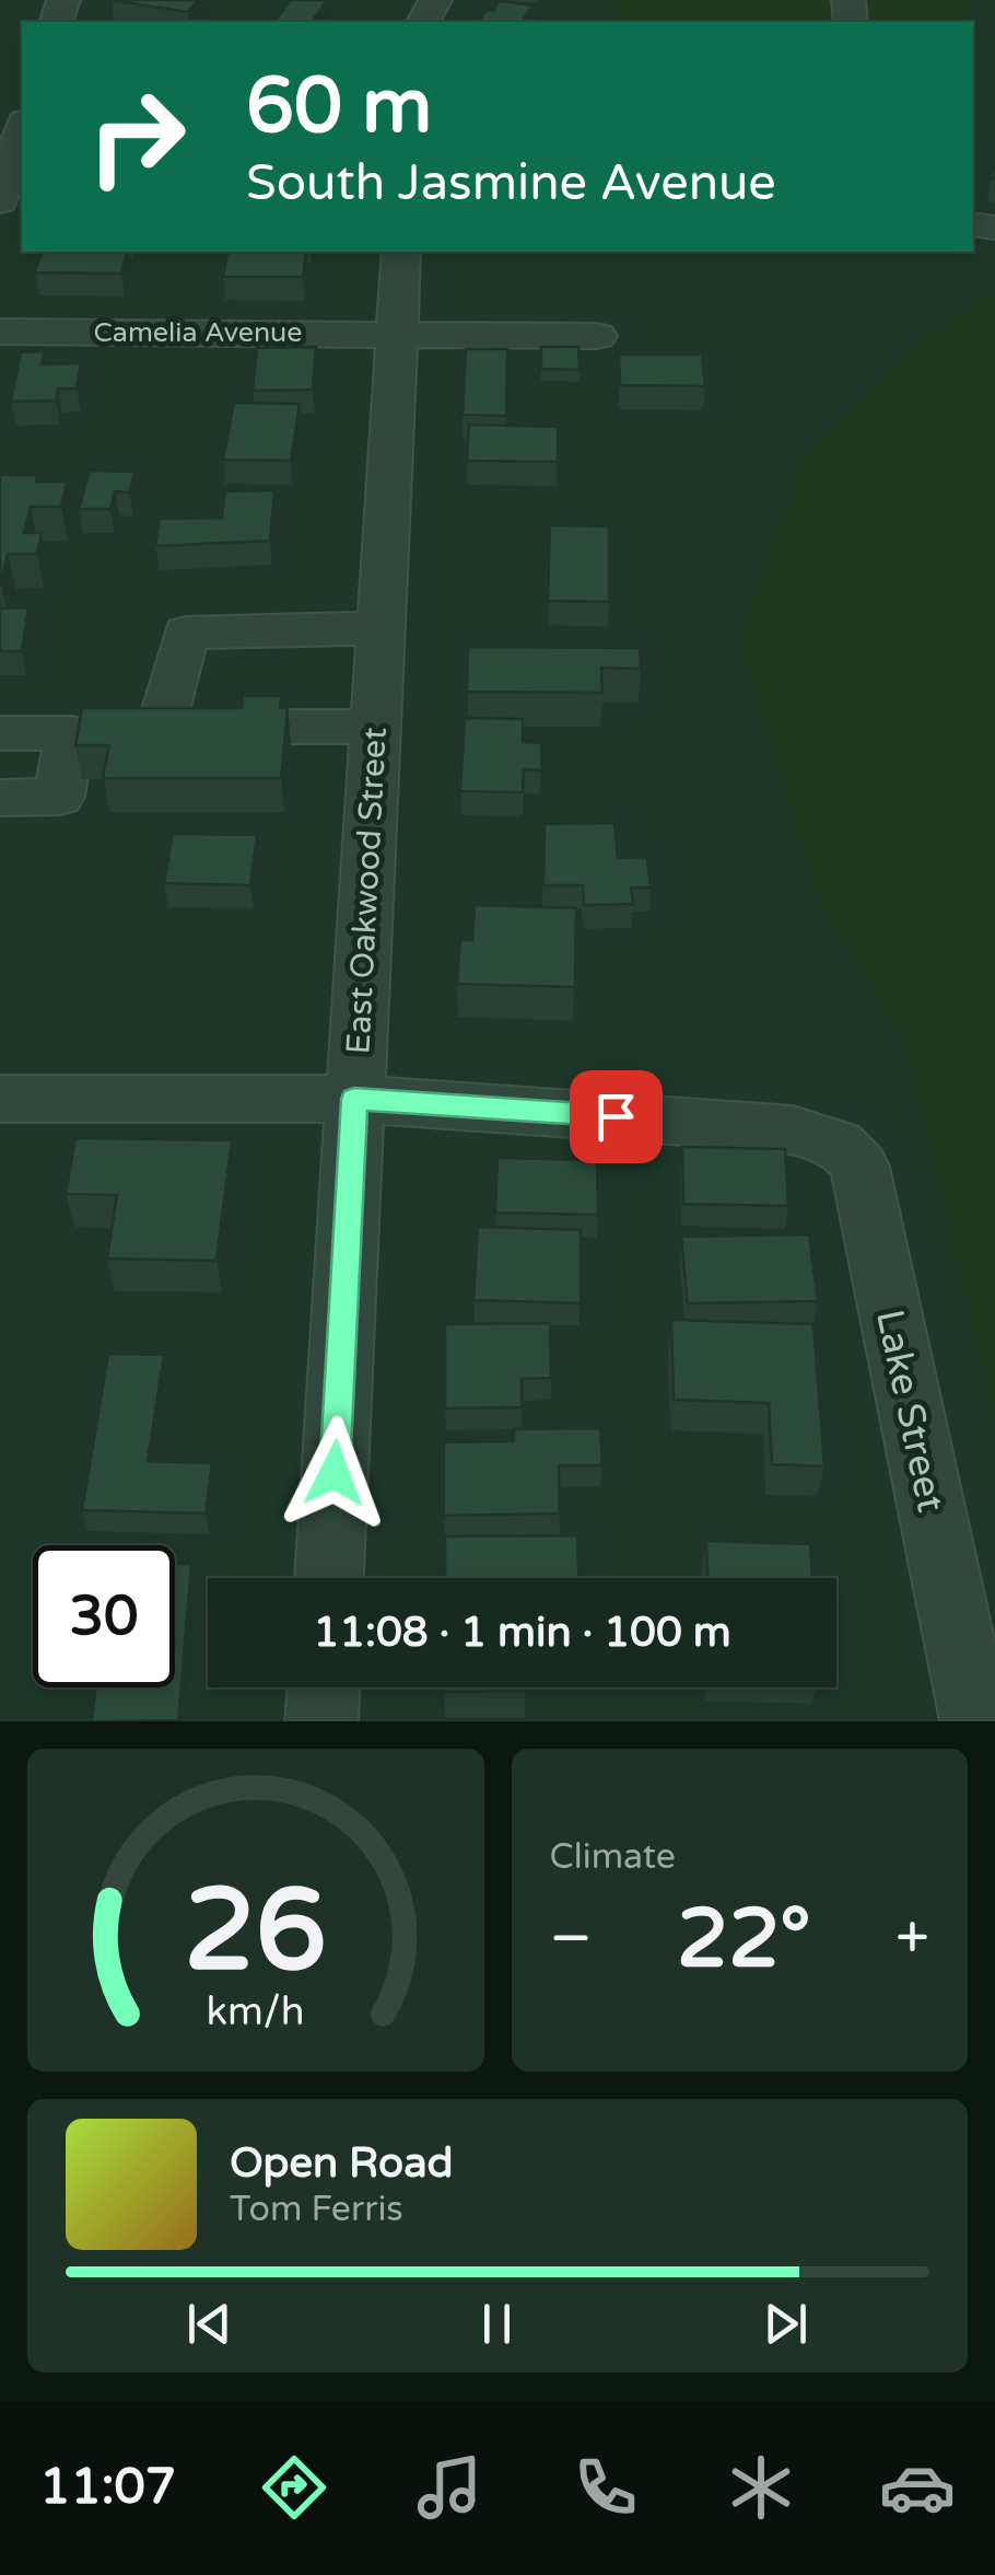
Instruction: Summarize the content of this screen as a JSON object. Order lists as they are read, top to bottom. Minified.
{"streets":{"street":["Camelia Avenue","East Oakwood Street","Lake Street"]},"crossings":[["Camelia Avenue","East Oakwood Street"],["East Oakwood Street","Lake Street"]],"page":{"turn":["60 m","South Jasmine Avenue"],"limit":"30","trip":"11:08 · 1 min · 100 m","tile":"Climate","heat":["−","22°","+"],"song":["Open Road","Tom Ferris"],"tabs":"11:07","gauge":["26","km/h"]}}
